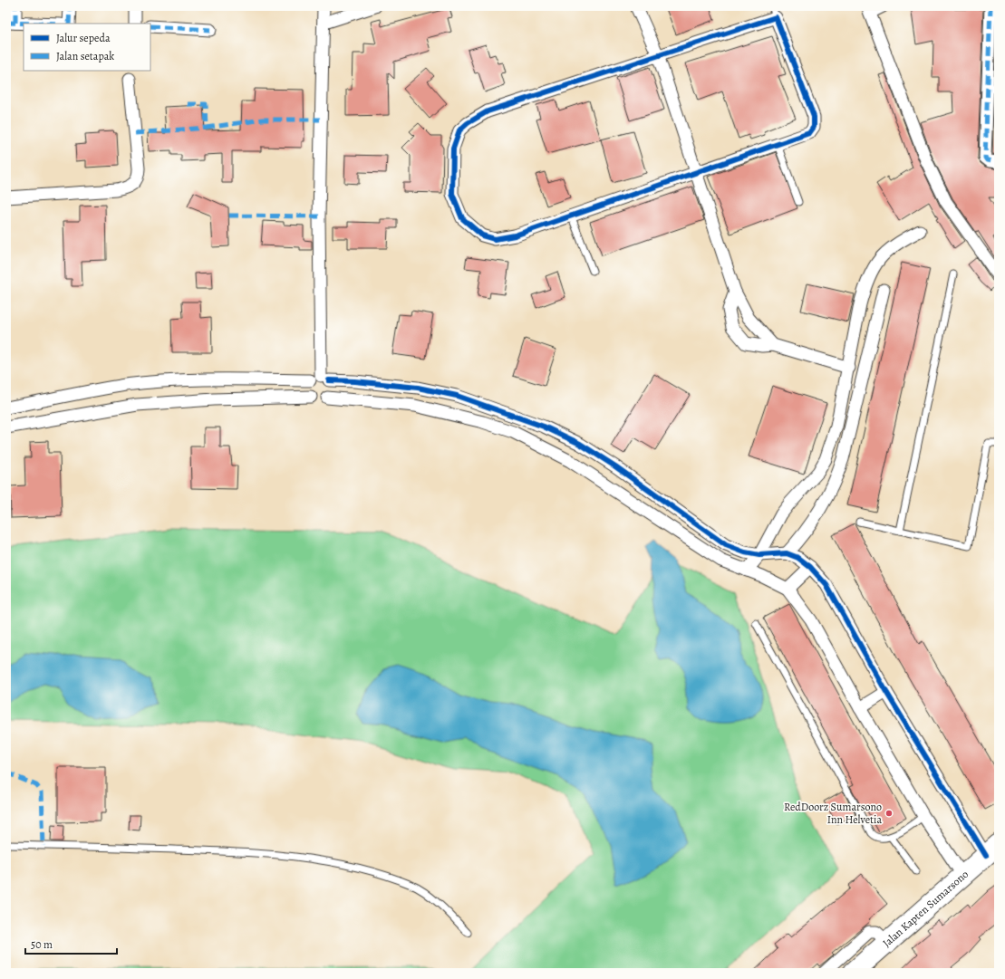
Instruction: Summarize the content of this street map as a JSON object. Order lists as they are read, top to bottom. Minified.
{"streets":{"highway":["Jalan Kapten Sumarsono"]},"places":["RedDoorz Sumarsono Inn Helvetia"],"legend":["Jalur sepeda","Jalan setapak"],"scale_bar":"50 m"}
